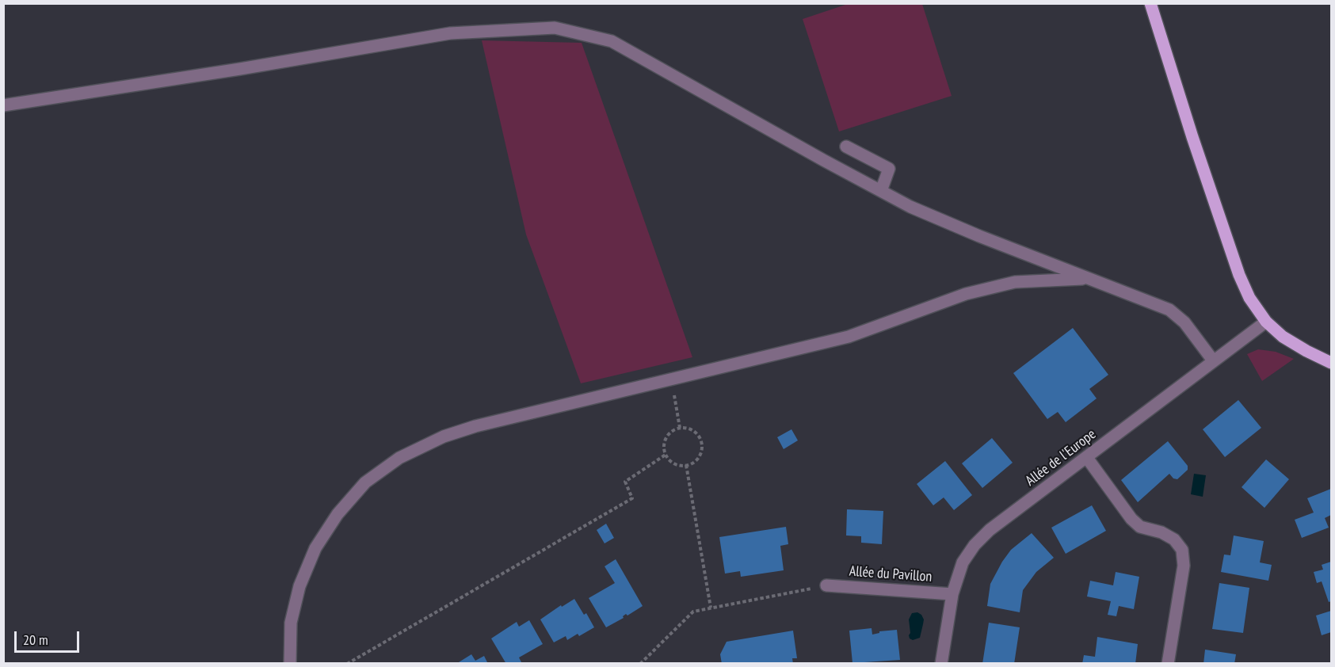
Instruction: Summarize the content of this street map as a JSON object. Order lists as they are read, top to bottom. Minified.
{"streets":{"street":["Allée de l'Europe","Allée du Pavillon"]},"crossings":[["Allée de l'Europe","Allée du Pavillon"]],"scale_bar":"20 m"}
